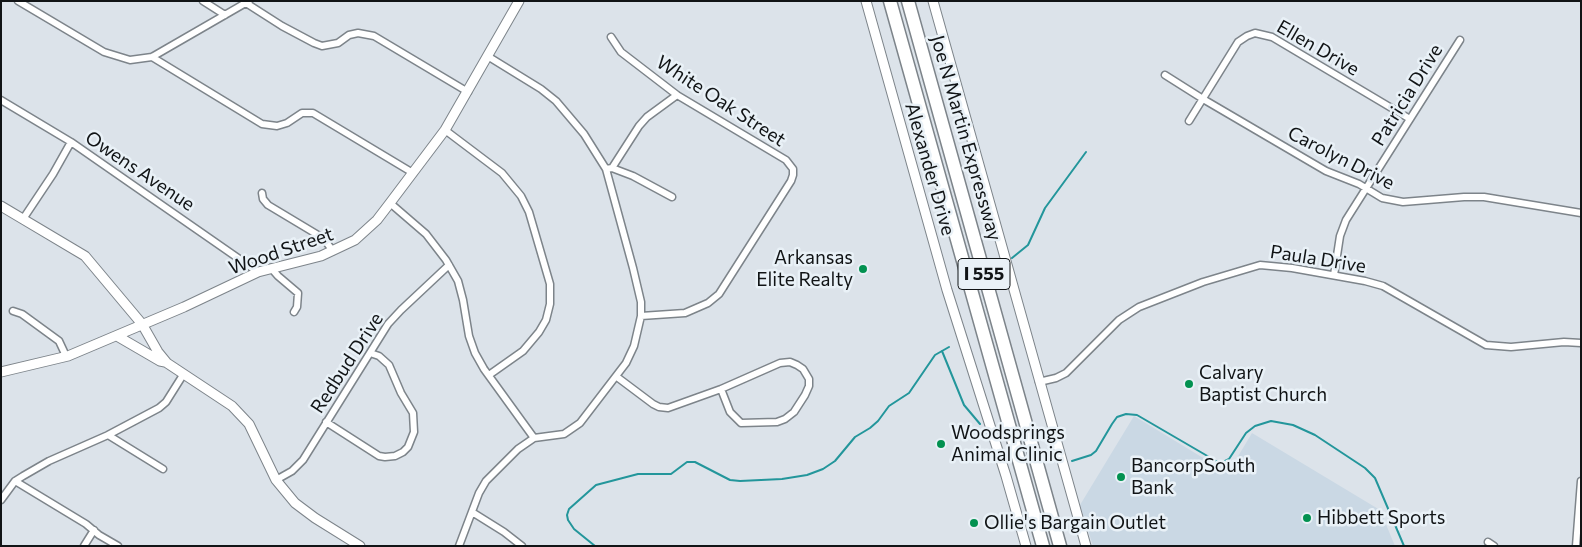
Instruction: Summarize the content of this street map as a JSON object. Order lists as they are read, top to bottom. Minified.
{"streets":{"highway":["Joe N Martin Expressway","I 555"],"street":["Ellen Drive","Patricia Drive","White Oak Street","Carolyn Drive","Alexander Drive","Owens Avenue","Wood Street","Paula Drive","Redbud Drive"]},"crossings":[["Ellen Drive","Patricia Drive"],["Ellen Drive","Carolyn Drive"],["Patricia Drive","Carolyn Drive"],["Patricia Drive","Paula Drive"],["Owens Avenue","Wood Street"]],"places":["Arkansas Elite Realty","Calvary Baptist Church","Woodsprings Animal Clinic","BancorpSouth Bank","Hibbett Sports","Ollie's Bargain Outlet"]}
